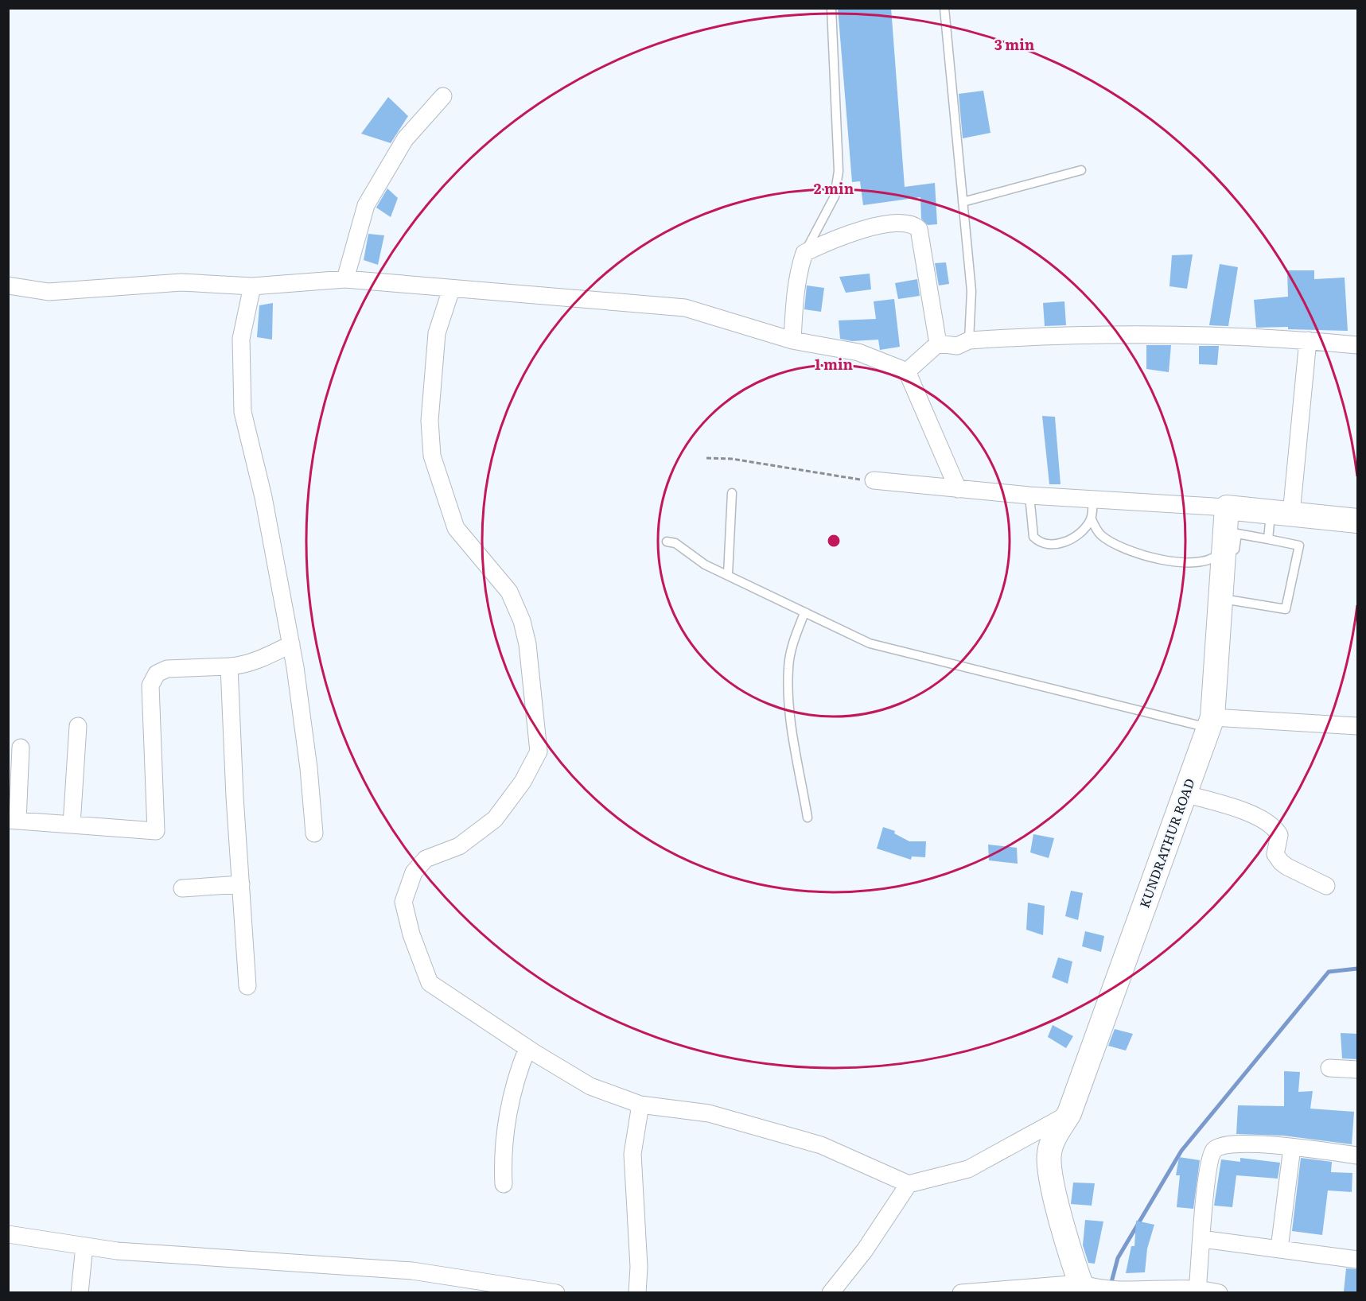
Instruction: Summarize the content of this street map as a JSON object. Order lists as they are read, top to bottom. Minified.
{"streets":{"street":["KUNDRATHUR ROAD"]},"rings":["3 min","2 min","1 min"]}
